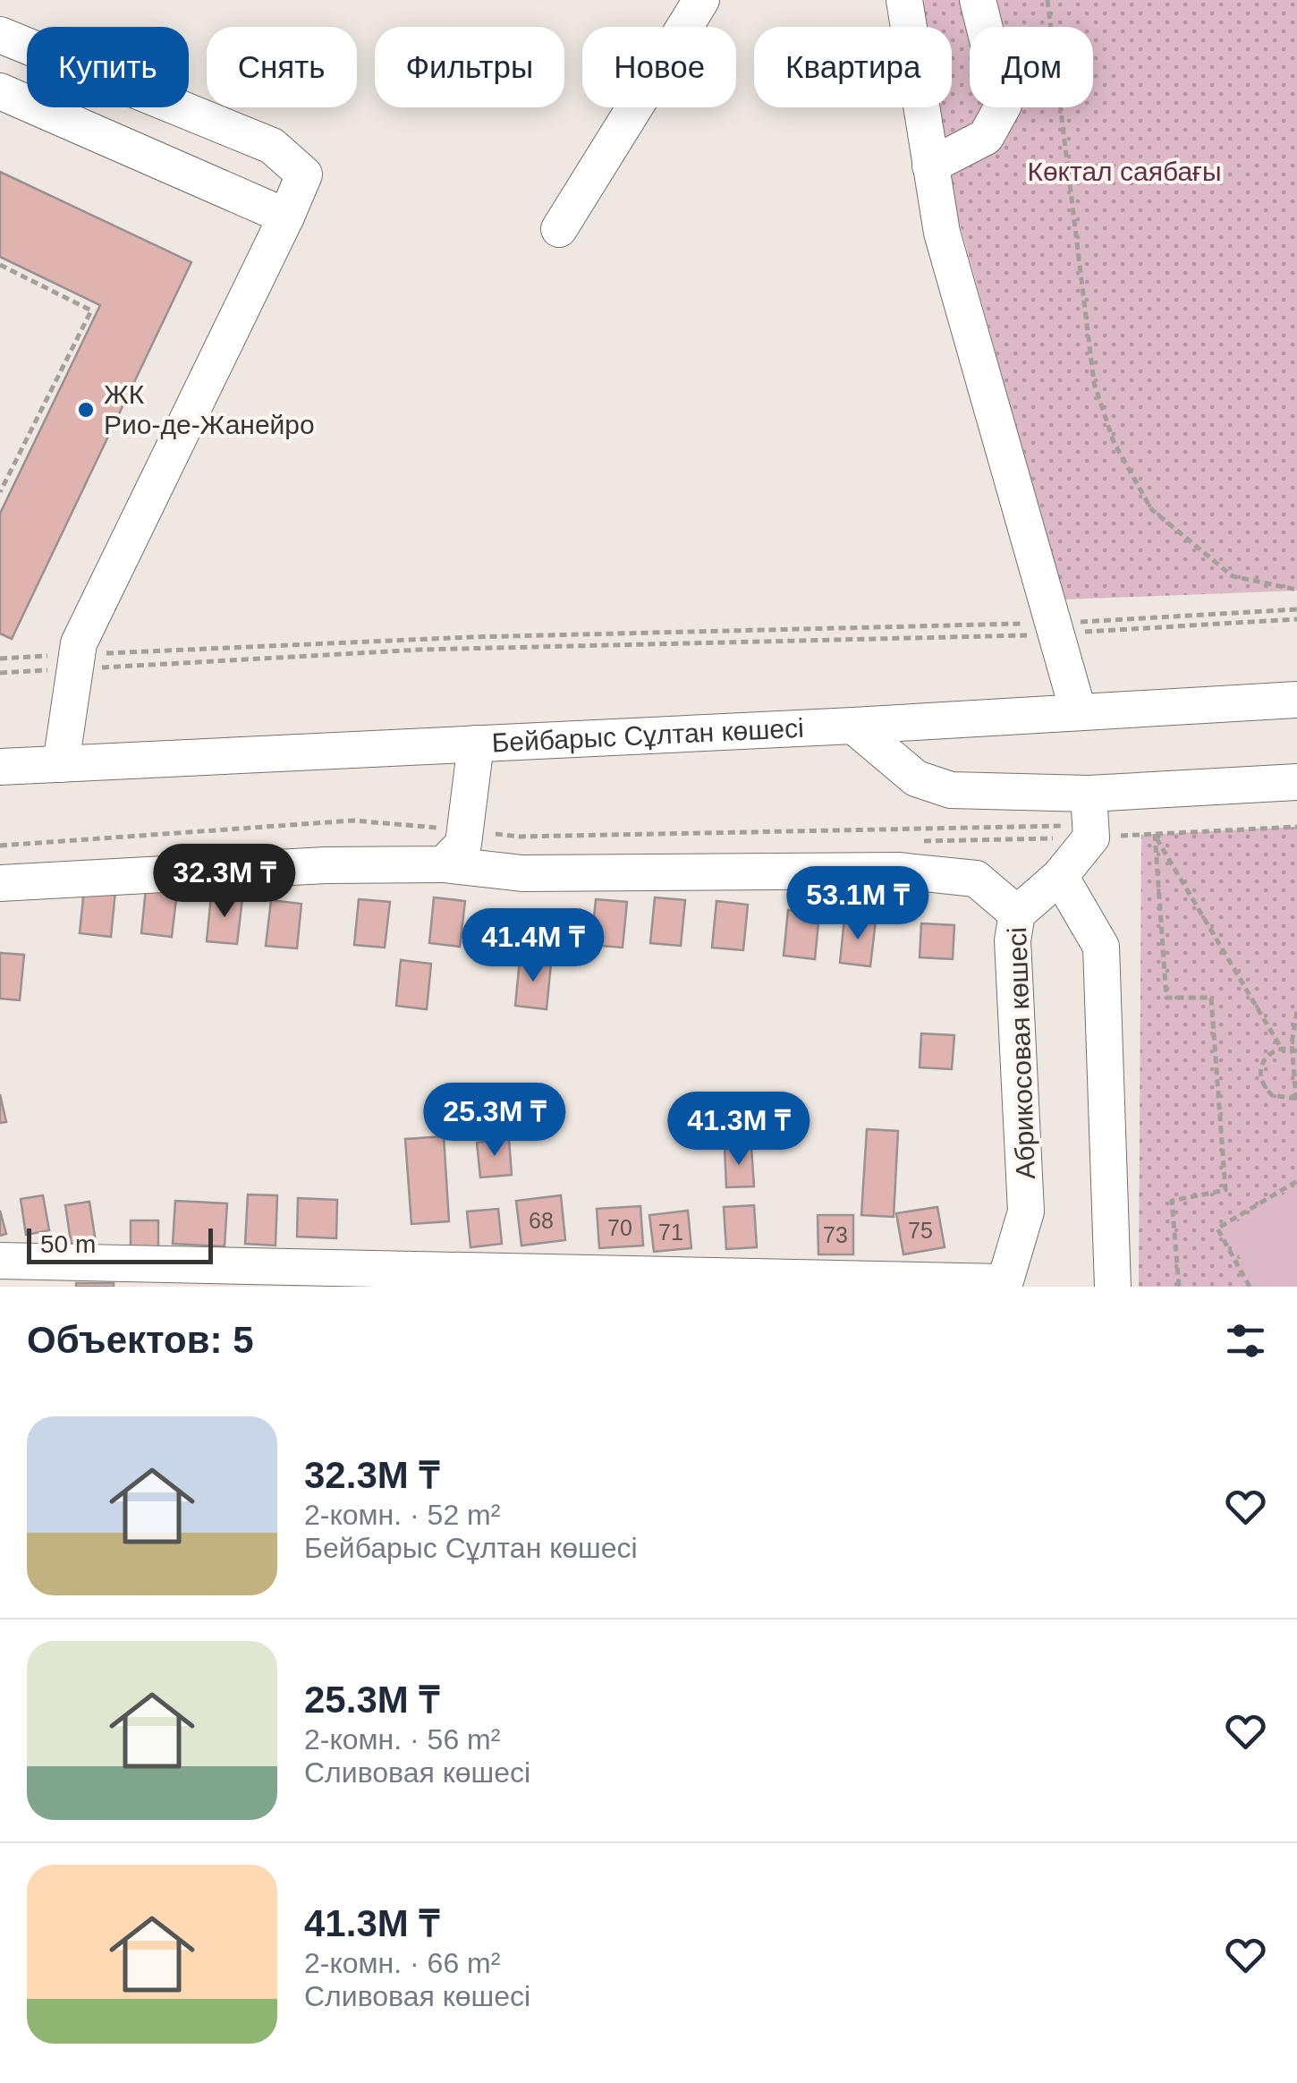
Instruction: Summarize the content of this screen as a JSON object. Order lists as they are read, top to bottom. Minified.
{"streets":{"street":["Бейбарыс Сұлтан көшесі","Абрикосовая көшесі"]},"parks":["Көктал саябағы"],"places":["ЖК Рио-де-Жанейро"],"house_numbers":["68","70","75","71","73"],"scale_bar":"50 m","page":{"chip":["Купить","Снять","Фильтры","Новое","Квартира","Дом"],"price":["32.3M ₸","53.1M ₸","41.4M ₸","25.3M ₸","41.3M ₸"],"scale":"50 m","heading":"Объектов: 5","list":[{"name":"32.3M ₸","note":"2-комн. · 52 m² · Бейбарыс Сұлтан көшесі"},{"name":"25.3M ₸","note":"2-комн. · 56 m² · Сливовая көшесі"},{"name":"41.3M ₸","note":"2-комн. · 66 m² · Сливовая көшесі"}]}}
